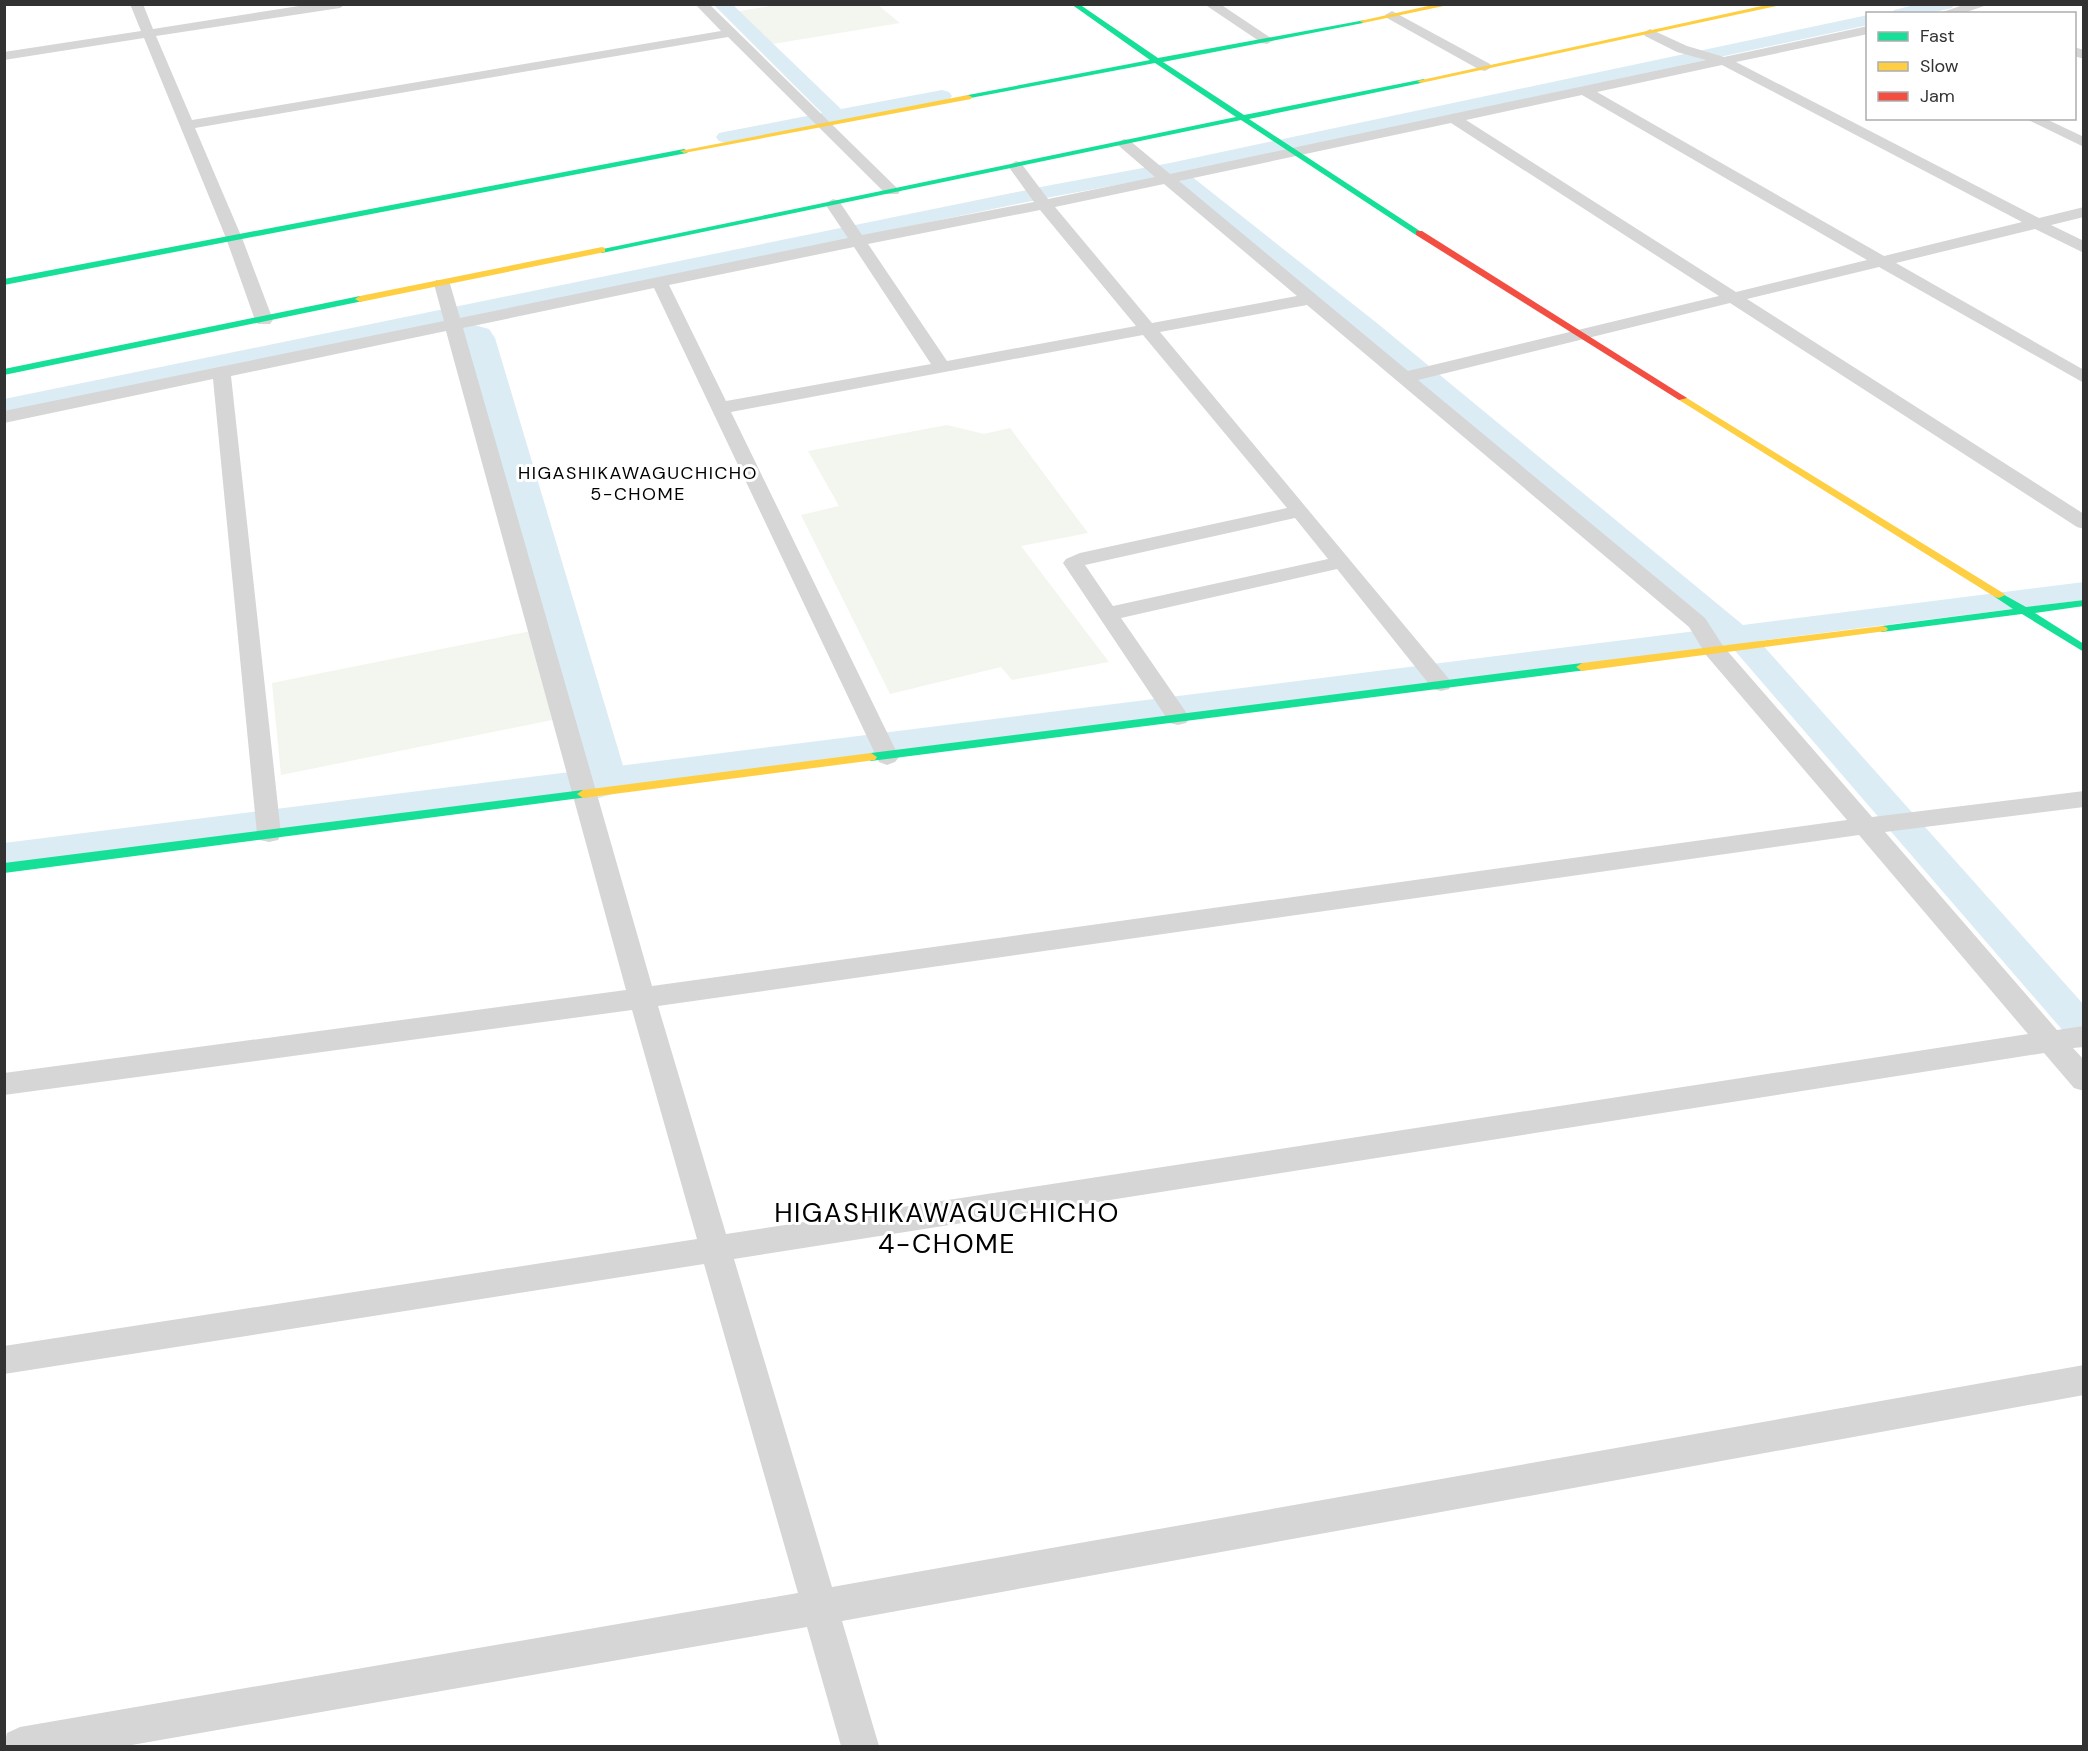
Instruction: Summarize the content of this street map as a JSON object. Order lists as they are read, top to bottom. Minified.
{"districts":["HIGASHIKAWAGUCHICHO 5-CHOME","HIGASHIKAWAGUCHICHO 4-CHOME"],"legend":["Fast","Slow","Jam"]}
